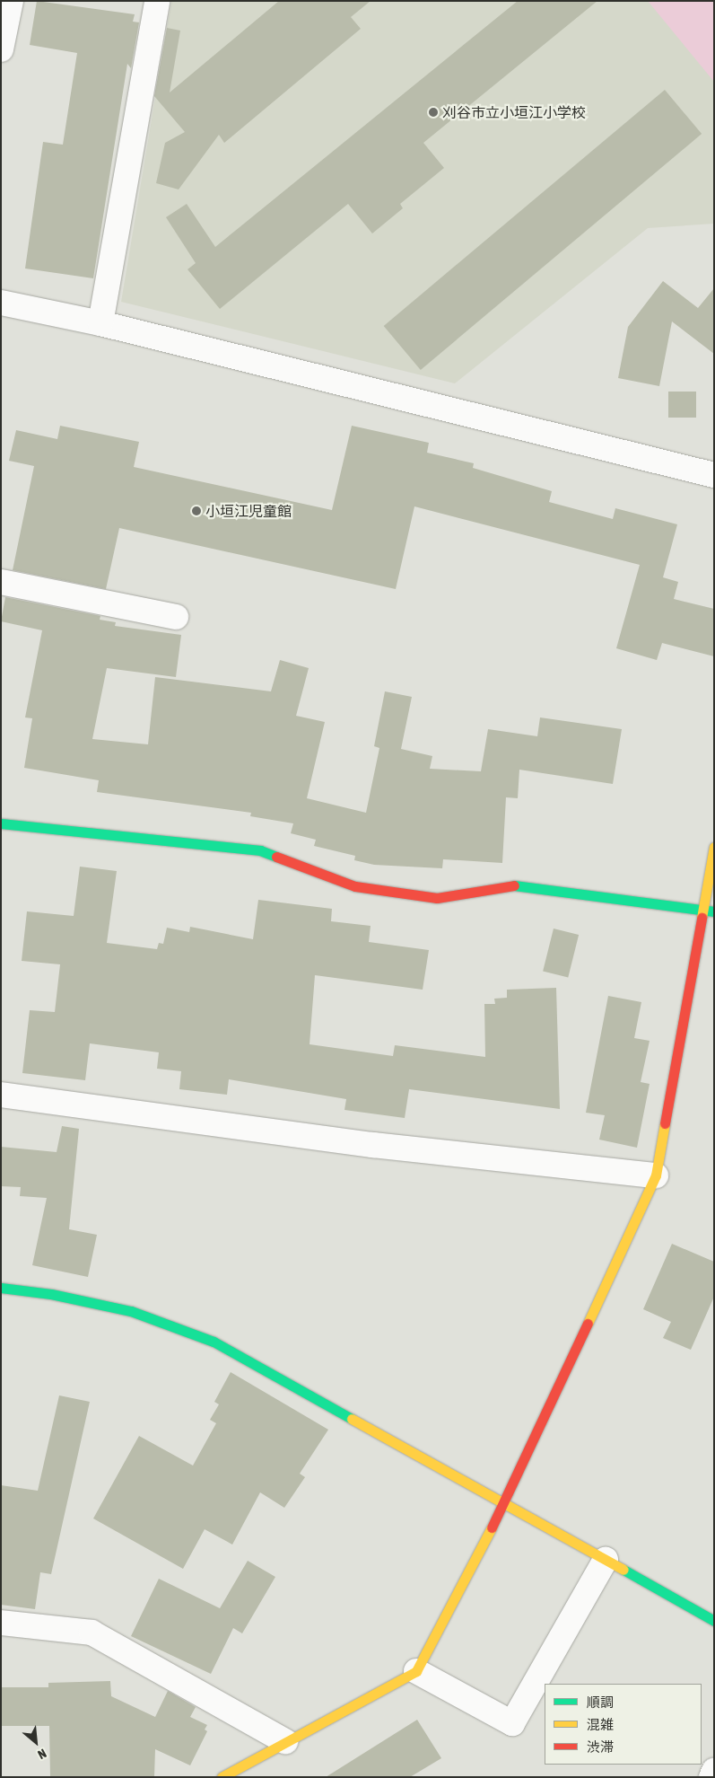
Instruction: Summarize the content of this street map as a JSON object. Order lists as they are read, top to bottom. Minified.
{"places":["刈谷市立小垣江小学校","小垣江児童館"],"legend":["順調","混雑","渋滞"],"north":"bottom right"}
